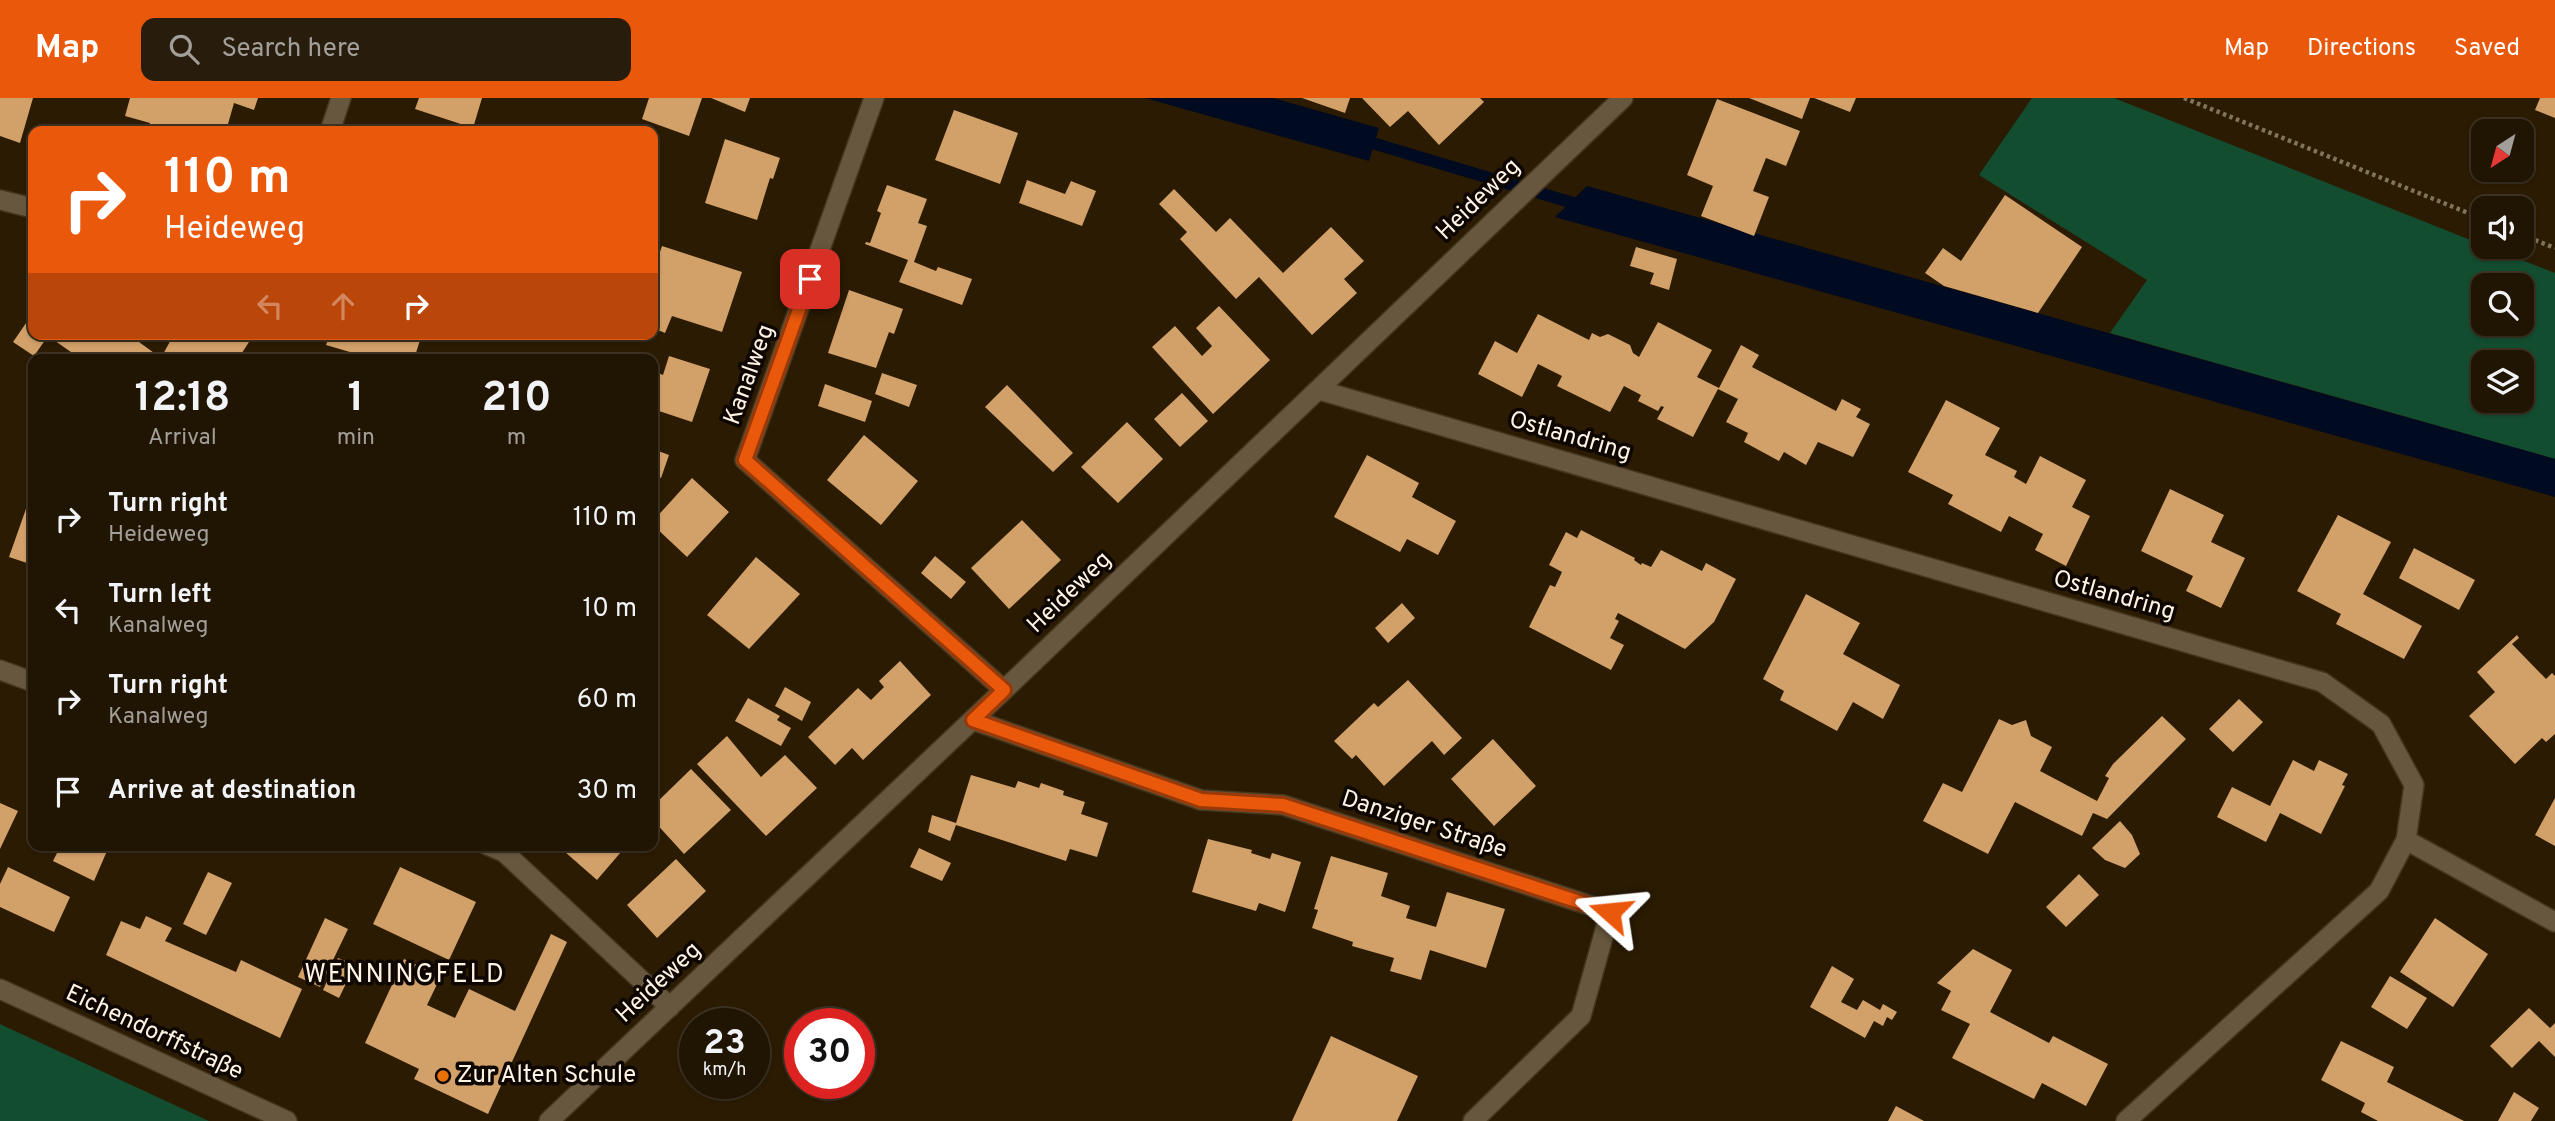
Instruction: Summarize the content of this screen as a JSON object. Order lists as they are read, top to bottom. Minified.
{"streets":{"street":["Heideweg","Kanalweg","Ostlandring","Danziger Straße","Eichendorffstraße"]},"crossings":[["Heideweg","Kanalweg"],["Heideweg","Ostlandring"],["Heideweg","Danziger Straße"]],"districts":["WENNINGFELD"],"places":["Zur Alten Schule"],"north":"bottom left","page":{"header":"Map","search":"Search here","nav":["Map","Directions","Saved"],"turn":["110 m","Heideweg"],"eta":["12:18","Arrival","1","min","210","m"],"list":[{"name":"Turn right","note":"Heideweg","value":"110 m"},{"name":"Turn left","note":"Kanalweg","value":"10 m"},{"name":"Turn right","note":"Kanalweg","value":"60 m"},{"name":"Arrive at destination","value":"30 m"}],"speed":"23 km/h","limit":"30"}}
